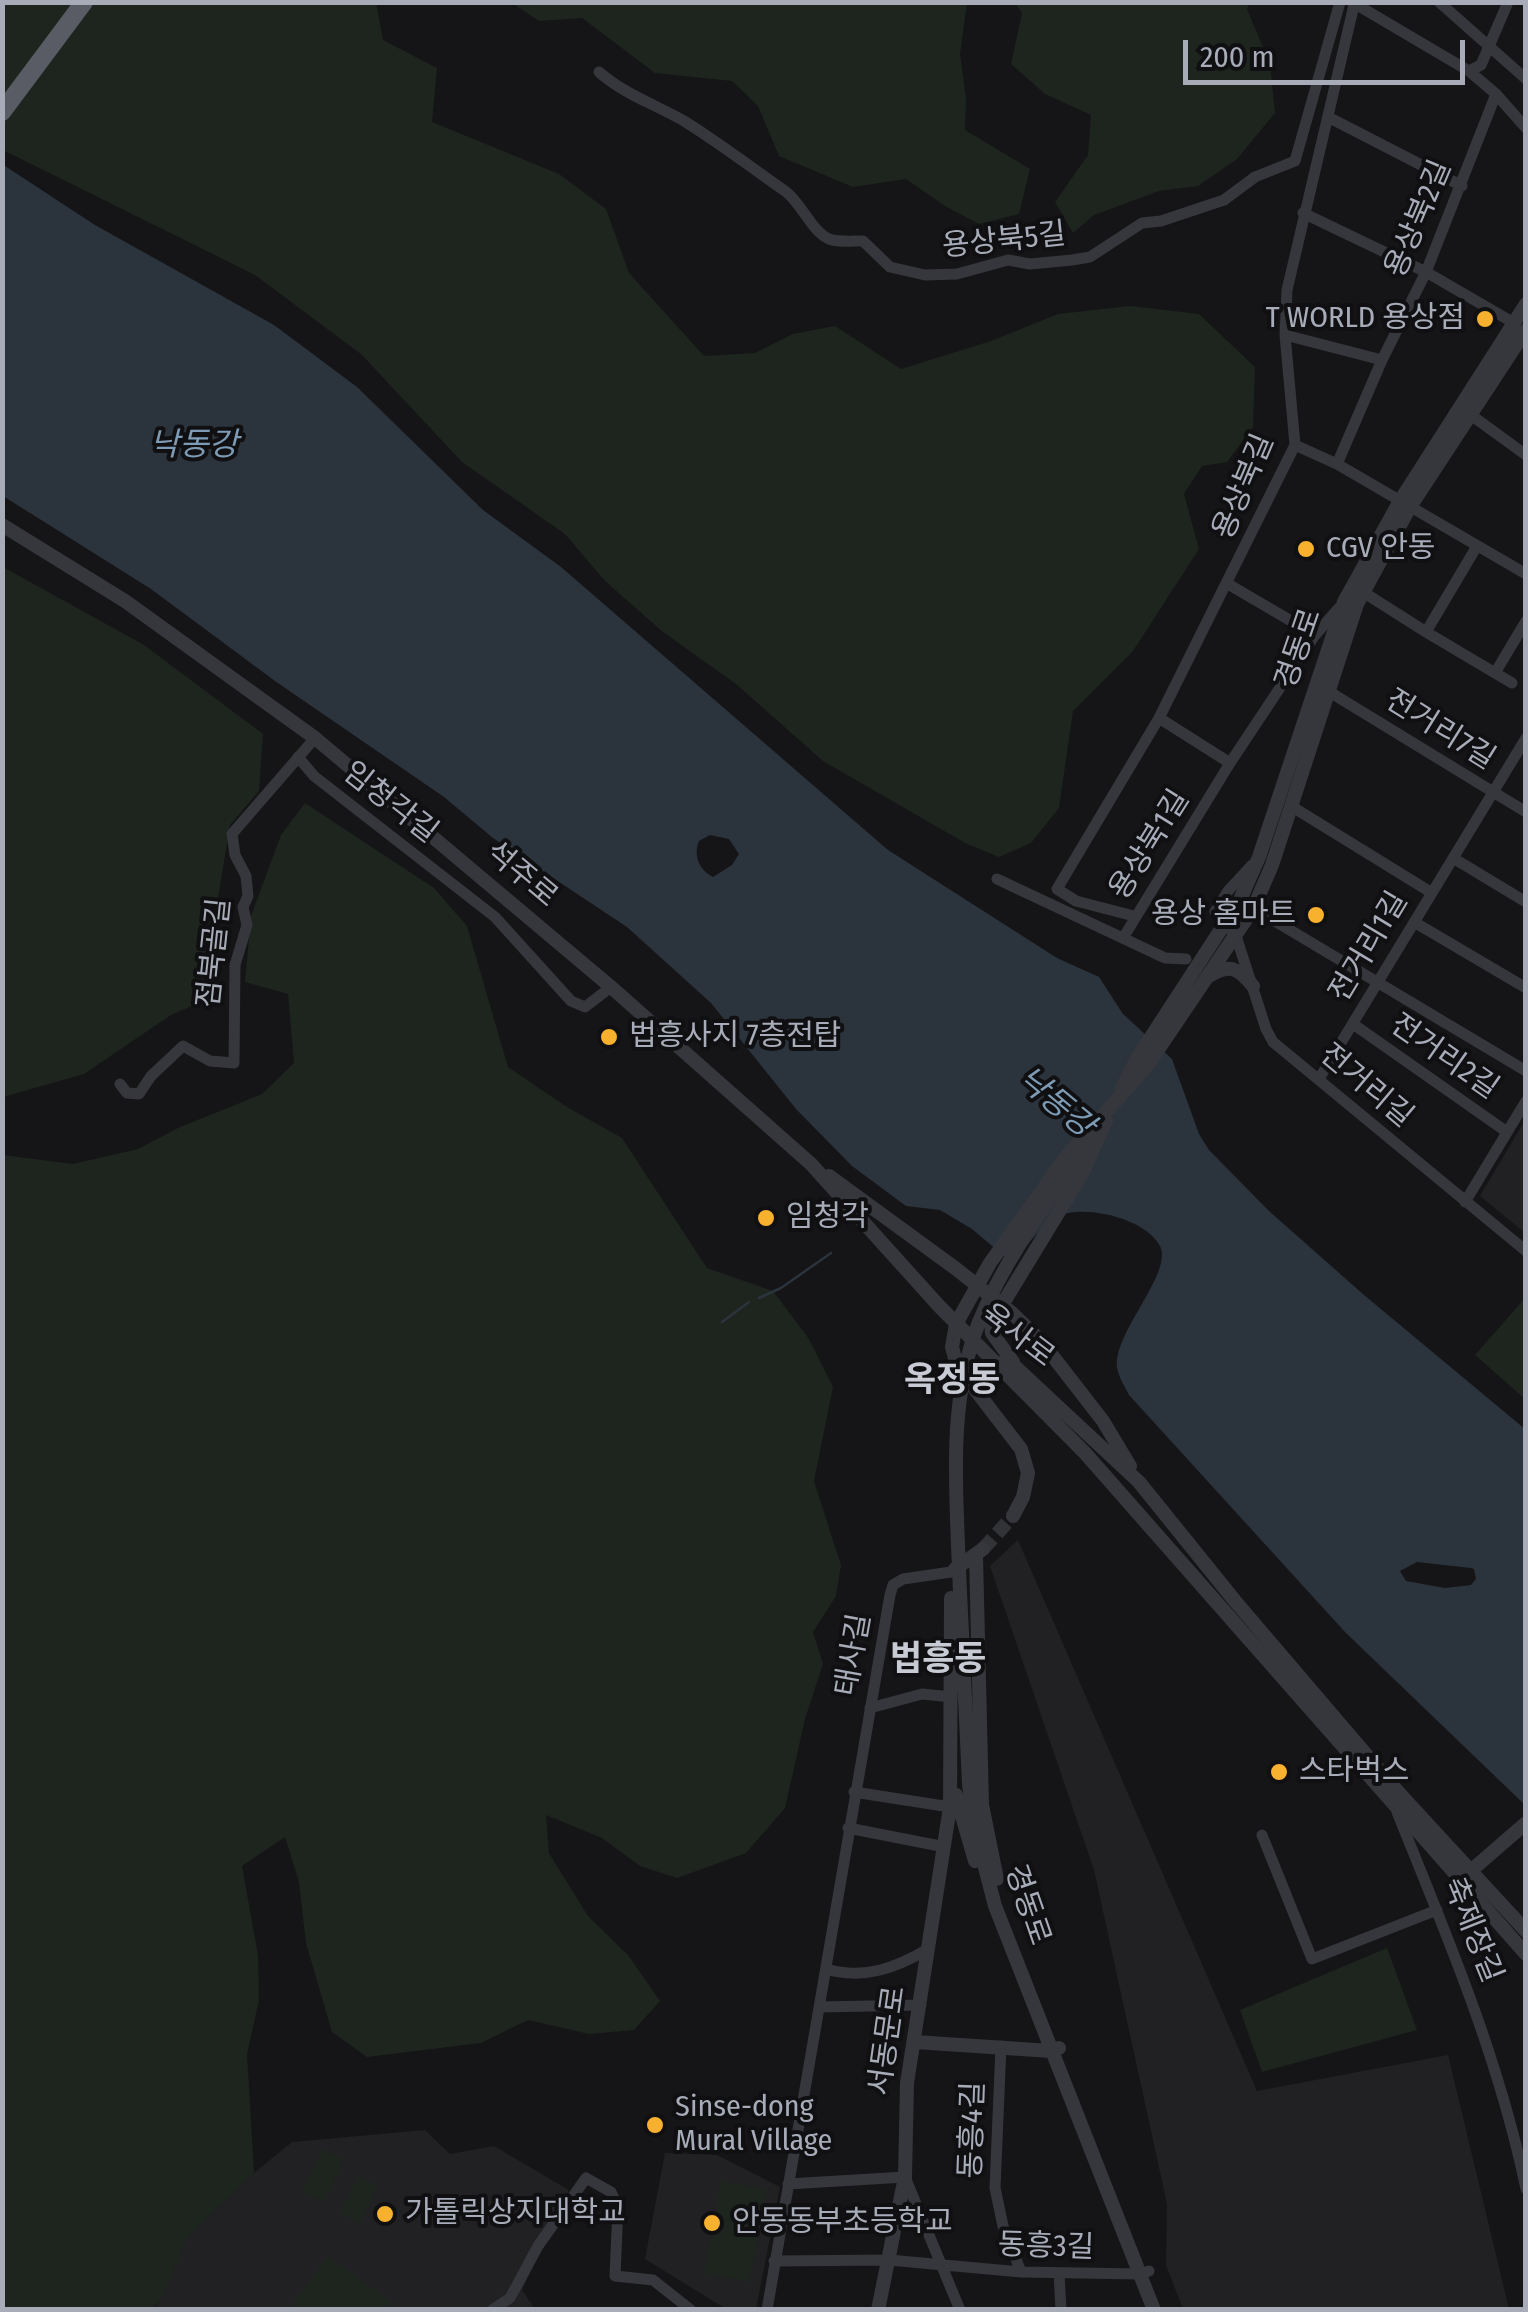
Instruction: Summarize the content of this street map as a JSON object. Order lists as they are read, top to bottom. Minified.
{"streets":{"street":["용상북2길","용상북5길","용상북길","경동로","전거리7길","임청각길","용상북1길","석주로","전거리1길","점북골길","전거리2길","전거리길","육사로","태사길","축제장길","서동문로","동흥4길","동흥3길"]},"crossings":[["용상북5길","용상북길"],["경동로","전거리7길"],["경동로","용상북1길"],["경동로","전거리1길"],["경동로","전거리길"],["경동로","동흥3길"],["전거리7길","전거리1길"],["임청각길","석주로"],["임청각길","점북골길"],["석주로","점북골길"],["석주로","육사로"],["전거리1길","전거리2길"],["전거리1길","전거리길"],["전거리2길","전거리길"],["육사로","축제장길"],["서동문로","동흥3길"],["동흥4길","동흥3길"]],"districts":["옥정동","법흥동"],"water":["낙동강"],"places":["T WORLD 용상점","CGV 안동","용상 홈마트","법흥사지 7층전탑","임청각","스타벅스","Sinse-dong Mural Village","가톨릭상지대학교","안동동부초등학교"],"scale_bar":"200 m"}
